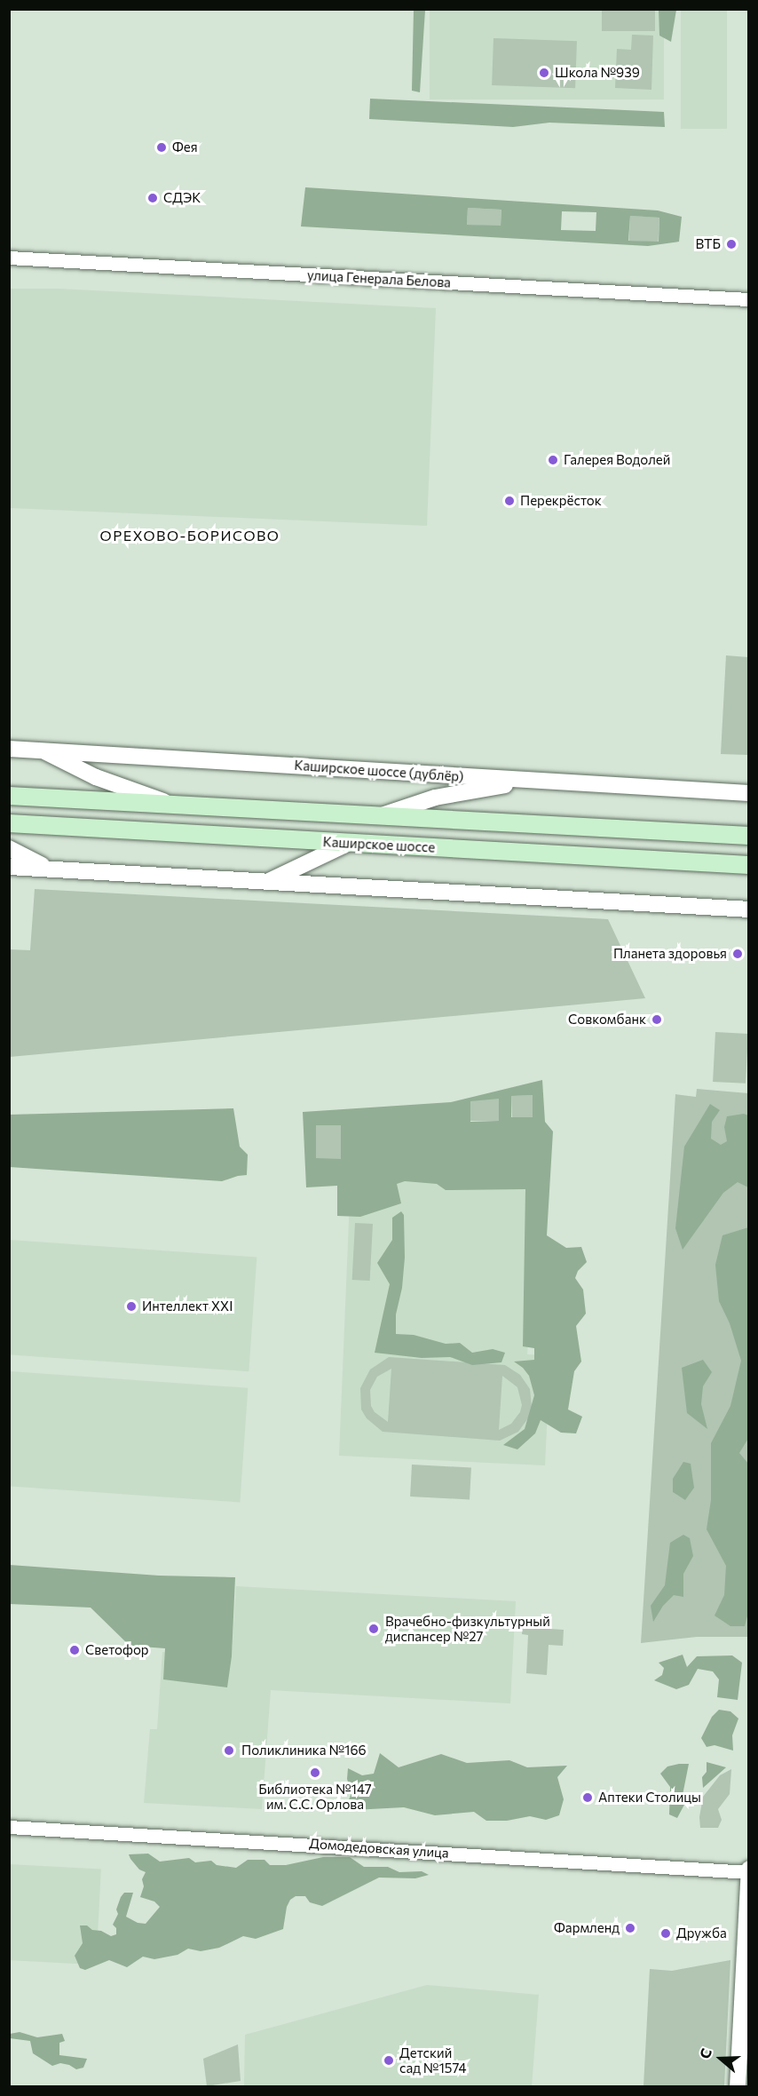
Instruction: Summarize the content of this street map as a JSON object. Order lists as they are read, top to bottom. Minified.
{"streets":{"main road":["Каширское шоссе (дублёр)","Каширское шоссе"],"street":["улица Генерала Белова","Домодедовская улица"]},"districts":["ОРЕХОВО-БОРИСОВО"],"places":["Школа №939","Фея","СДЭК","ВТБ","Галерея Водолей","Перекрёсток","Планета здоровья","Совкомбанк","Интеллект XXI","Врачебно-физкультурный диспансер №27","Светофор","Поликлиника №166","Библиотека №147 им. С.С. Орлова","Аптеки Столицы","Фармленд","Дружба","Детский сад №1574"],"north":"left"}
